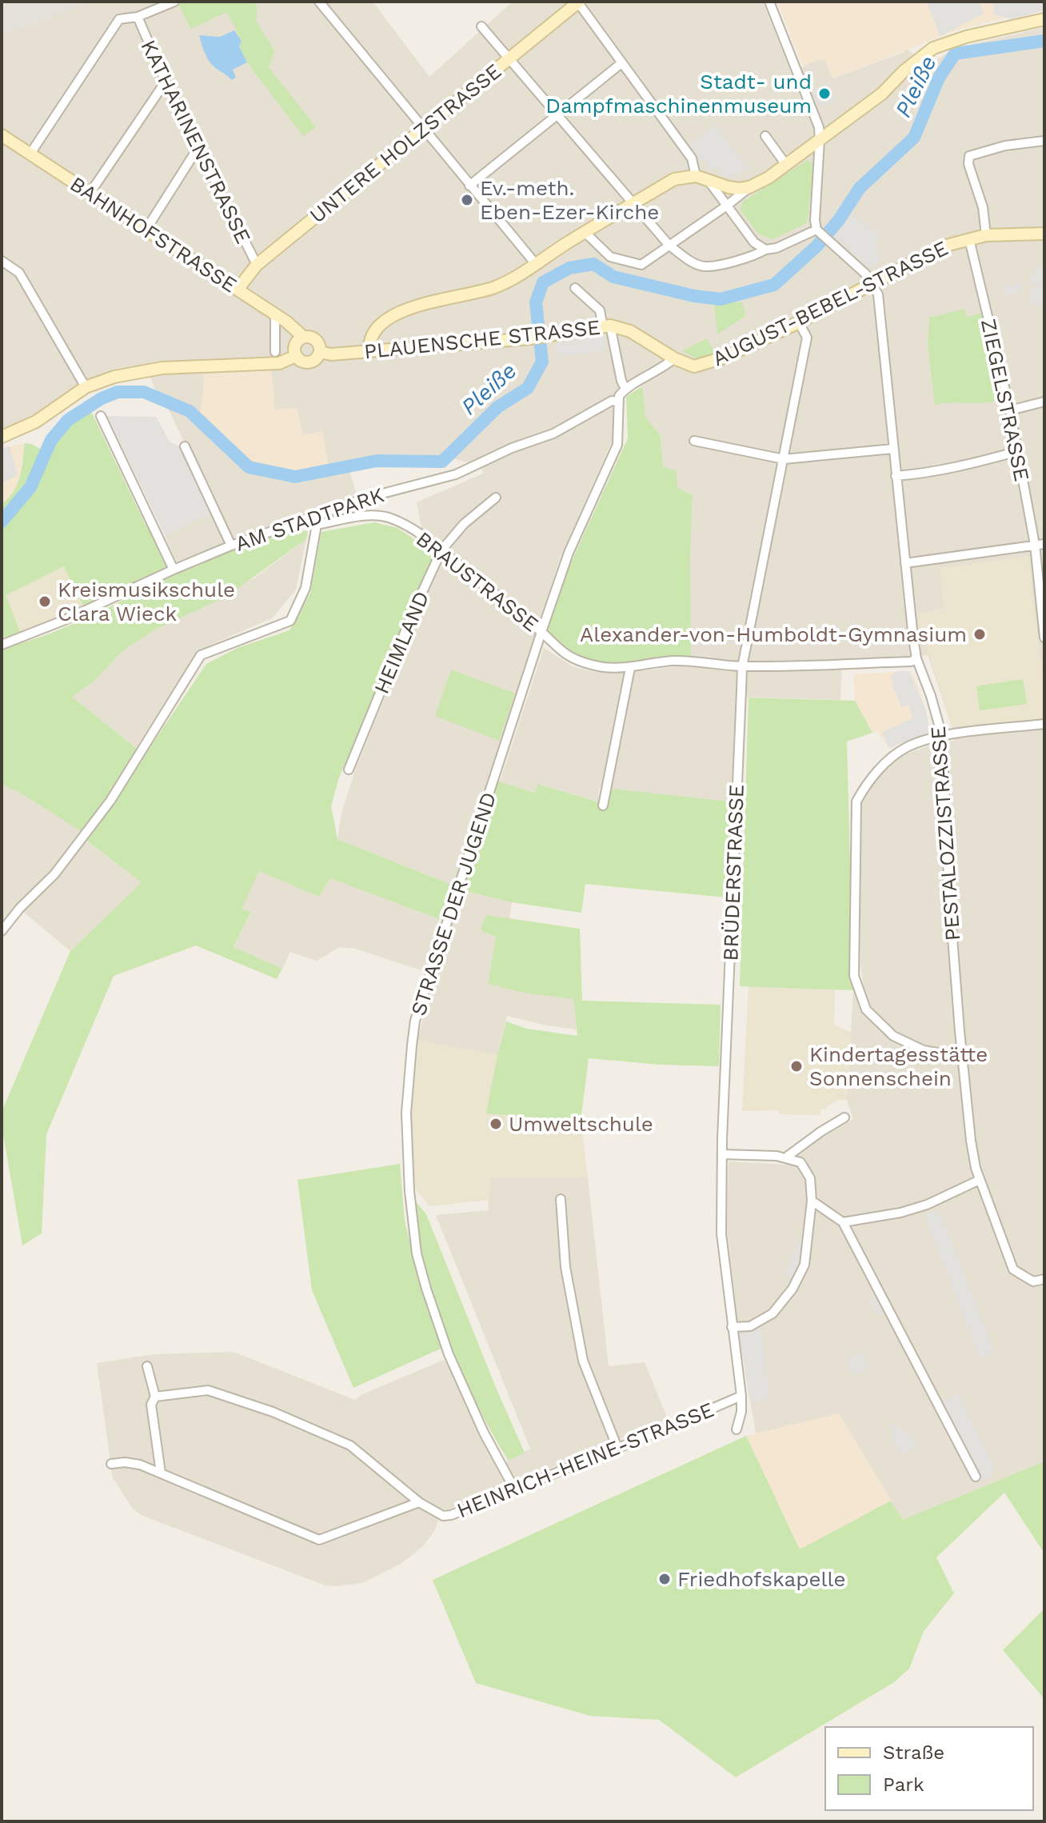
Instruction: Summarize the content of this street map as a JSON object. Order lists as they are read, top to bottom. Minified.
{"streets":{"street":["KATHARINENSTRASSE","UNTERE HOLZSTRASSE","BAHNHOFSTRASSE","AUGUST-BEBEL-STRASSE","PLAUENSCHE STRASSE","ZIEGELSTRASSE","AM STADTPARK","BRAUSTRASSE","HEIMLAND","PESTALOZZISTRASSE","BRÜDERSTRASSE","STRASSE DER JUGEND","HEINRICH-HEINE-STRASSE"]},"crossings":[["KATHARINENSTRASSE","UNTERE HOLZSTRASSE"],["UNTERE HOLZSTRASSE","BAHNHOFSTRASSE"],["BAHNHOFSTRASSE","PLAUENSCHE STRASSE"],["AUGUST-BEBEL-STRASSE","PLAUENSCHE STRASSE"],["AUGUST-BEBEL-STRASSE","ZIEGELSTRASSE"],["AUGUST-BEBEL-STRASSE","PESTALOZZISTRASSE"],["AUGUST-BEBEL-STRASSE","BRÜDERSTRASSE"],["AM STADTPARK","STRASSE DER JUGEND"],["BRAUSTRASSE","HEIMLAND"],["BRAUSTRASSE","PESTALOZZISTRASSE"],["BRAUSTRASSE","BRÜDERSTRASSE"],["BRAUSTRASSE","STRASSE DER JUGEND"],["BRÜDERSTRASSE","HEINRICH-HEINE-STRASSE"],["STRASSE DER JUGEND","HEINRICH-HEINE-STRASSE"]],"water":["Pleiße"],"places":["Stadt- und Dampfmaschinenmuseum","Ev.-meth. Eben-Ezer-Kirche","Kreismusikschule Clara Wieck","Alexander-von-Humboldt-Gymnasium","Kindertagesstätte Sonnenschein","Umweltschule","Friedhofskapelle"],"legend":["Straße","Park"]}
